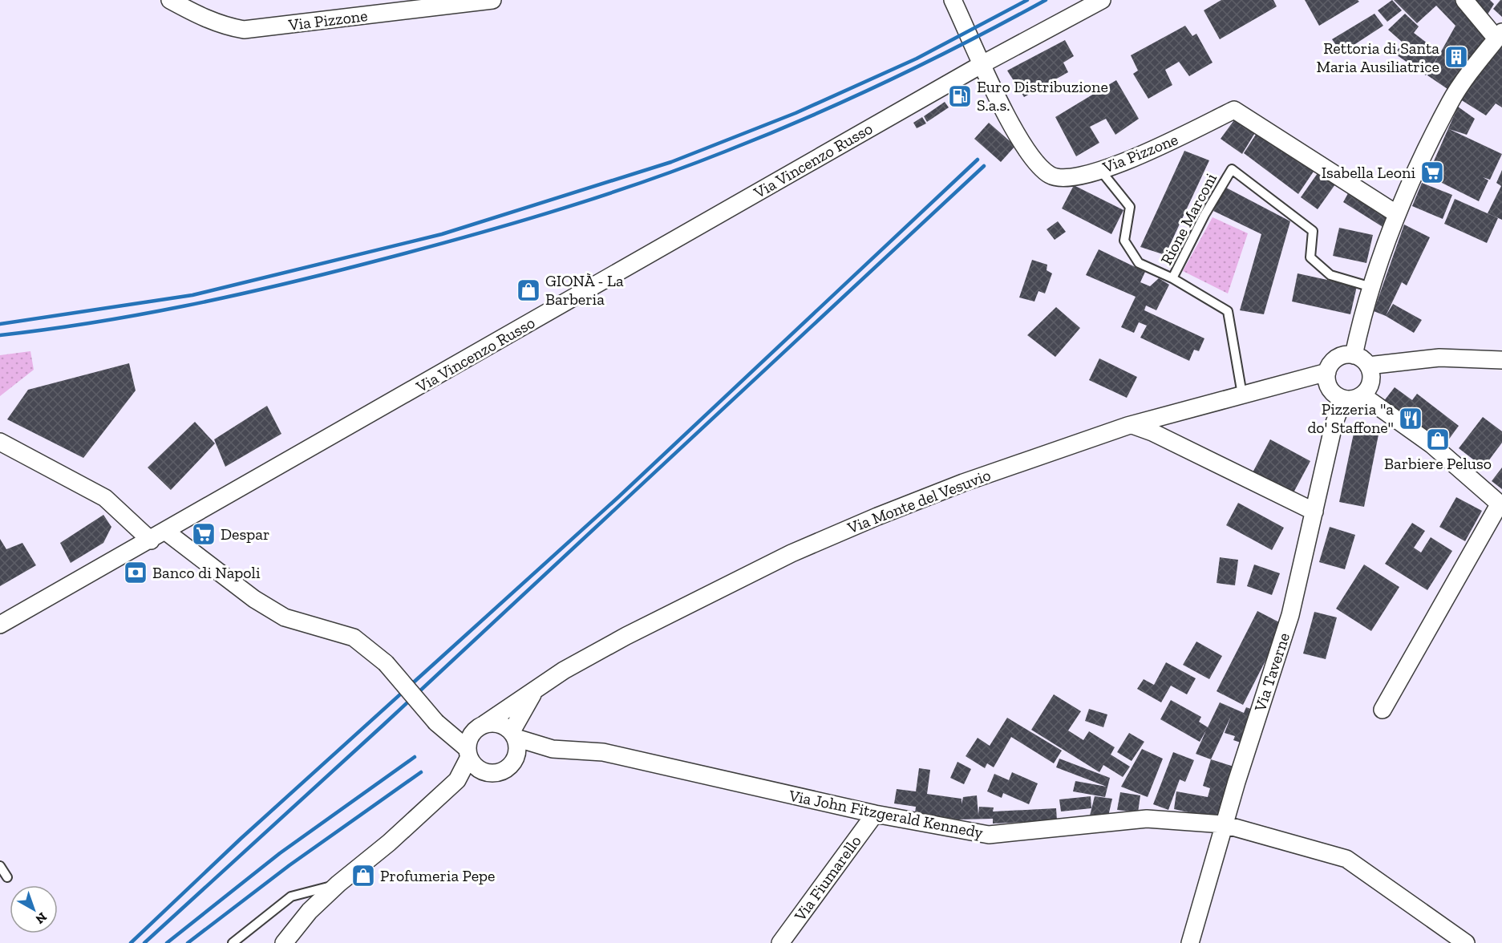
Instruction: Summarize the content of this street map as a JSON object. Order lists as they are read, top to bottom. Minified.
{"streets":{"street":["Via Pizzone","Via Vincenzo Russo","Via Monte del Vesuvio","Via Taverne","Via John Fitzgerald Kennedy","Via Fiumarello"],"lane":["Rione Marconi"]},"crossings":[["Via Pizzone","Via Vincenzo Russo"],["Via Pizzone","Rione Marconi"],["Rione Marconi","Via Monte del Vesuvio"],["Via Monte del Vesuvio","Via Taverne"],["Via Monte del Vesuvio","Via John Fitzgerald Kennedy"],["Via Taverne","Via John Fitzgerald Kennedy"],["Via John Fitzgerald Kennedy","Via Fiumarello"]],"places":{"building":["Rettoria di Santa Maria Ausiliatrice"],"fuel station":["Euro Distribuzione S.a.s."],"supermarket":["Isabella Leoni","Despar"],"shop":["GIONÀ - La Barberia","Barbiere Peluso","Profumeria Pepe"],"restaurant":["Pizzeria \"a do' Staffone\""],"bank":["Banco di Napoli"]},"north":"bottom right"}
